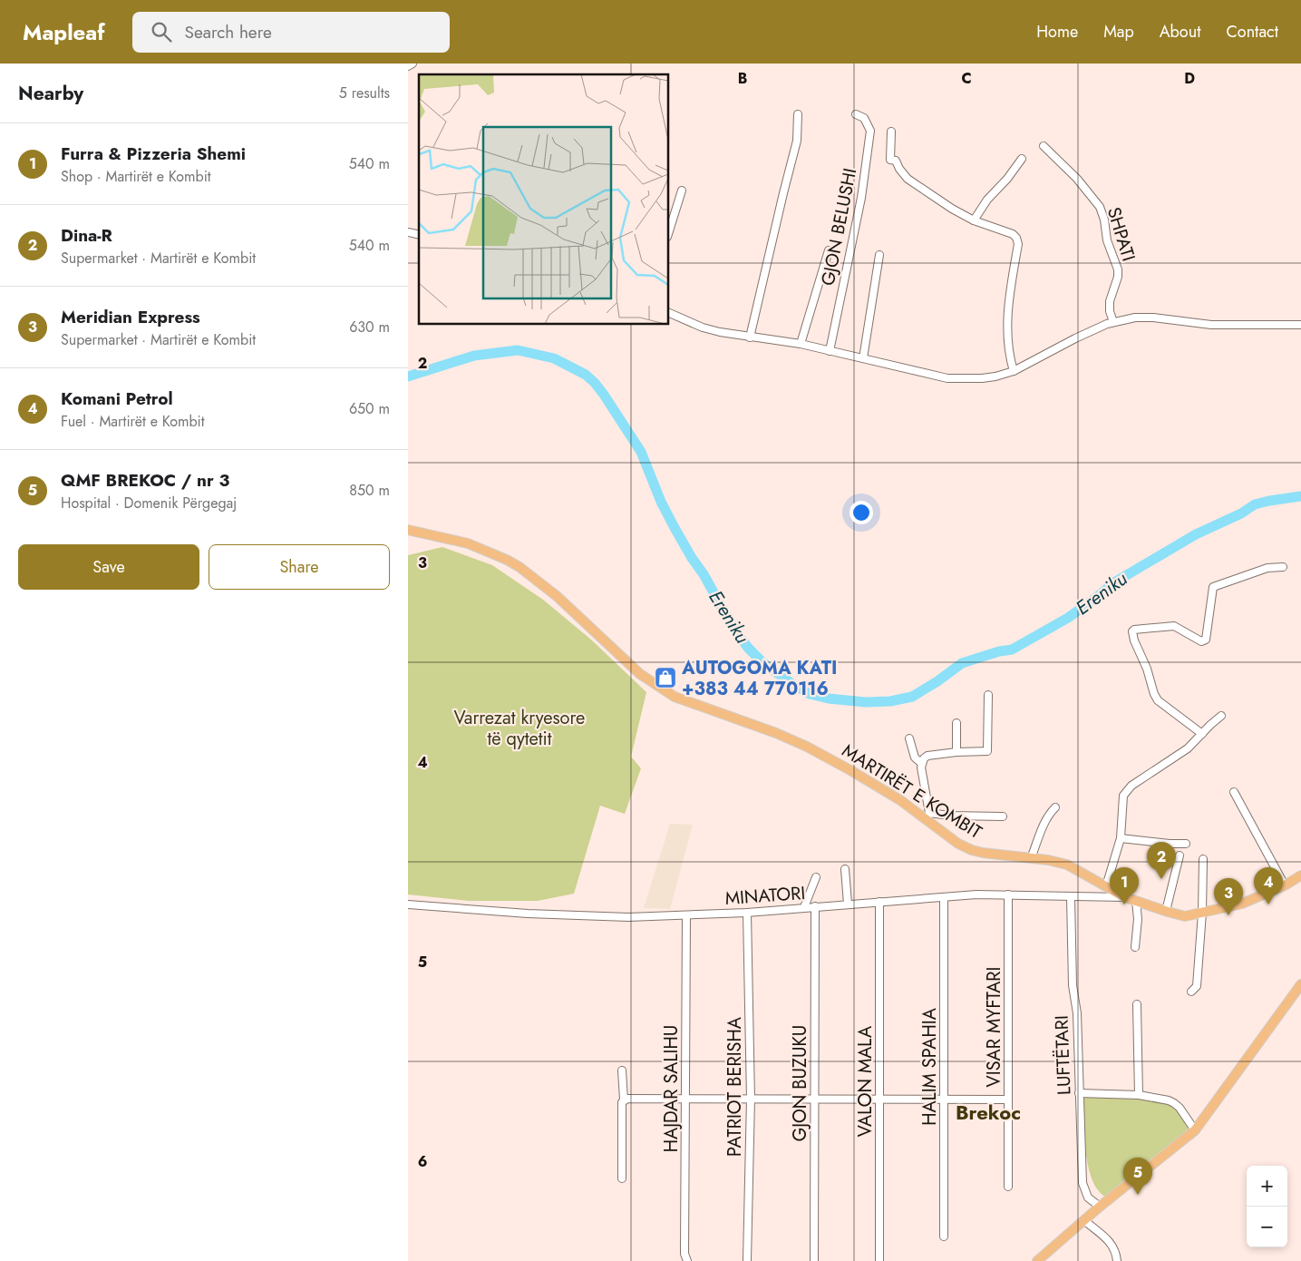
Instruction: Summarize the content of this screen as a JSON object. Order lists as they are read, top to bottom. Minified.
{"streets":{"main road":["MARTIRËT E KOMBIT"],"street":["GJON BELUSHI","SHPATI","MINATORI","VISAR MYFTARI","LUFTËTARI","HALIM SPAHIA","VALON MALA","GJON BUZUKU","PATRIOT BERISHA","HAJDAR SALIHU"]},"crossings":[["MARTIRËT E KOMBIT","MINATORI"],["MINATORI","VISAR MYFTARI"],["MINATORI","LUFTËTARI"],["MINATORI","HALIM SPAHIA"],["MINATORI","VALON MALA"],["MINATORI","GJON BUZUKU"],["MINATORI","PATRIOT BERISHA"],["MINATORI","HAJDAR SALIHU"]],"districts":["Brekoc"],"water":["Ereniku"],"parks":["Varrezat kryesore të qytetit"],"places":{"shop":["AUTOGOMA KATI +383 44 770116"]},"page":{"header":"Mapleaf","search":"Search here","nav":["Home","Map","About","Contact"],"heading":["Nearby","5 results"],"list":[{"mark":"1","name":"Furra & Pizzeria Shemi","note":"Shop · Martirët e Kombit","value":"540 m"},{"mark":"2","name":"Dina-R","note":"Supermarket · Martirët e Kombit","value":"540 m"},{"mark":"3","name":"Meridian Express","note":"Supermarket · Martirët e Kombit","value":"630 m"},{"mark":"4","name":"Komani Petrol","note":"Fuel · Martirët e Kombit","value":"650 m"},{"mark":"5","name":"QMF BREKOC / nr 3","note":"Hospital · Domenik Përgegaj","value":"850 m"}],"buttons":["Save","Share"],"pins":["2","1","4","3","5"],"map_buttons":["+","−"]},"grid":{"columns":["B","C","D"],"rows":["2","3","4","5","6"]}}
